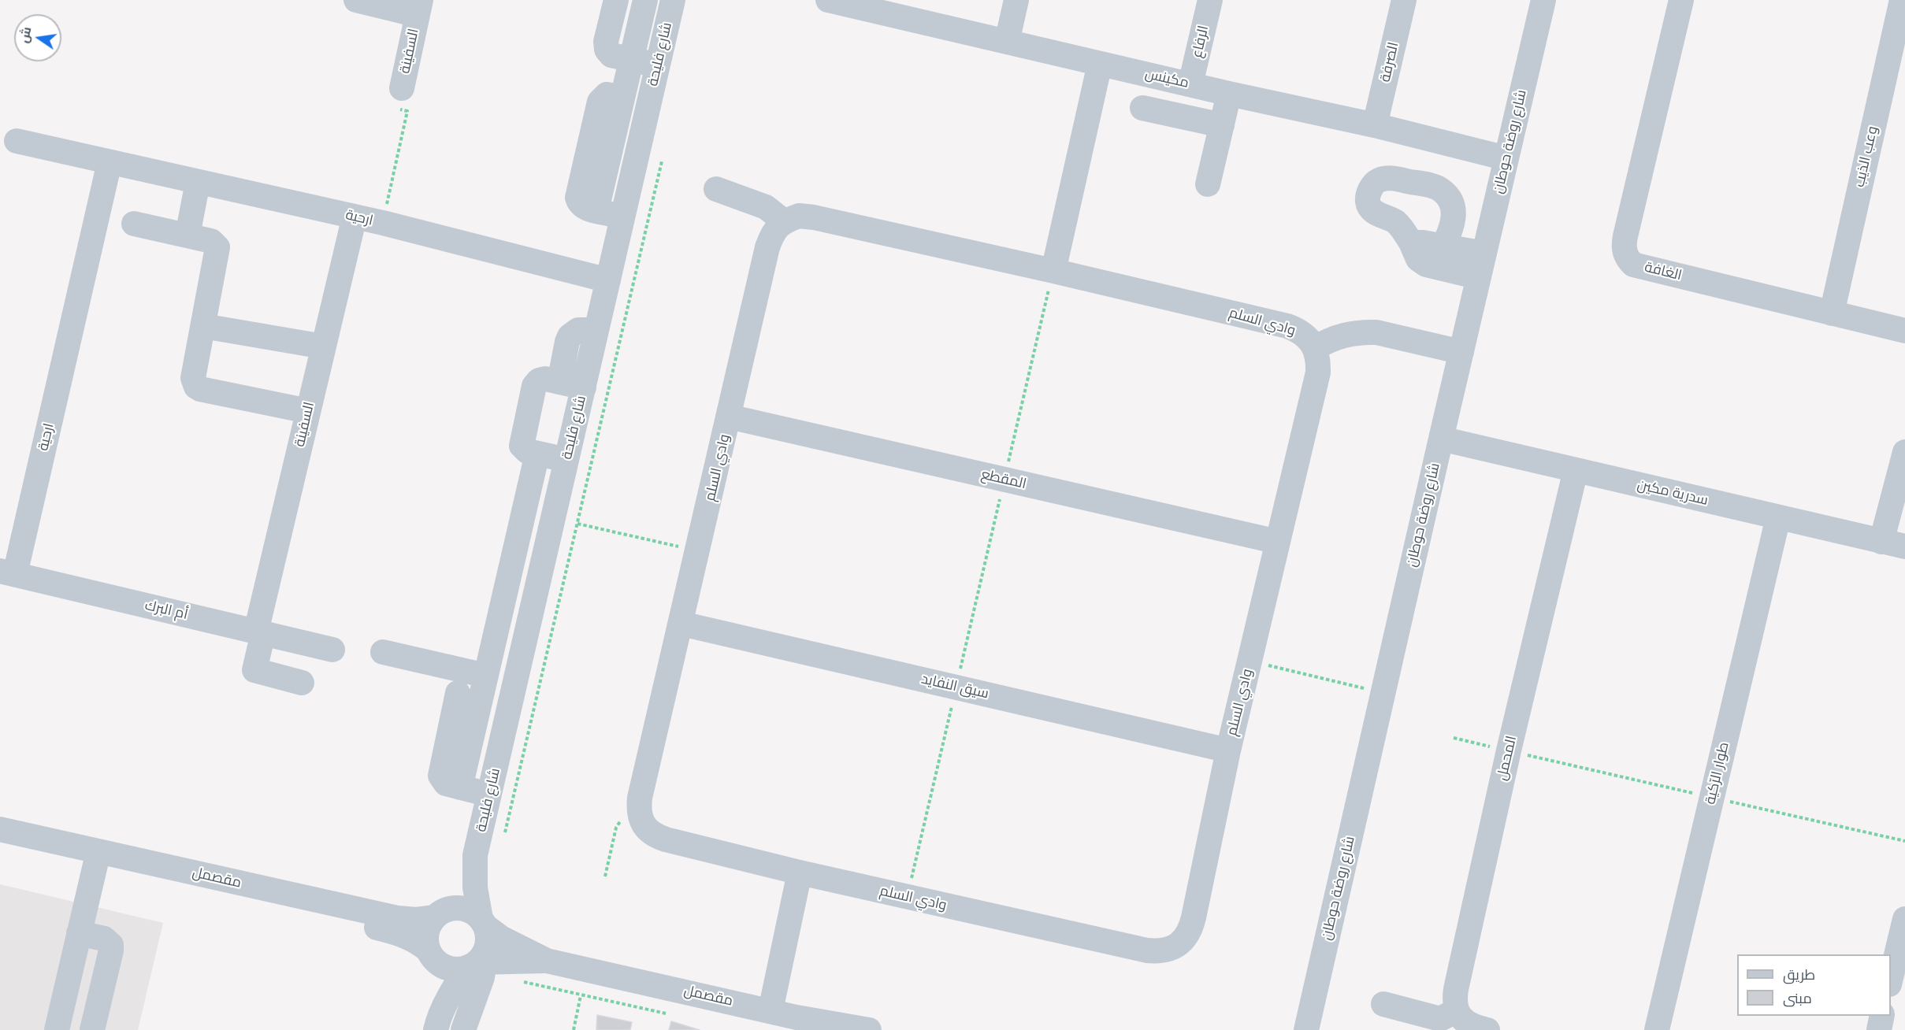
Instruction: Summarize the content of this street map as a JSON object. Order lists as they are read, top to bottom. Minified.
{"streets":{"street":["الرفاع","السفينة","شارع فليحة","الصرفة","مكينس","شارع روضة حوطان","وعب الذيب","ارحية","الغافة","وادي السلم","المقطع","سدرية مكين","أم البرك","سيق النفايد","المحمل","طوار الرّكية","مقصمل"]},"crossings":[["الرفاع","مكينس"],["السفينة","ارحية"],["السفينة","أم البرك"],["شارع فليحة","ارحية"],["شارع فليحة","مقصمل"],["الصرفة","مكينس"],["مكينس","شارع روضة حوطان"],["شارع روضة حوطان","سدرية مكين"],["وعب الذيب","الغافة"],["ارحية","أم البرك"],["وادي السلم","المقطع"],["وادي السلم","سيق النفايد"],["سدرية مكين","المحمل"],["سدرية مكين","طوار الرّكية"]],"legend":["طريق","مبنى"],"north":"left"}
